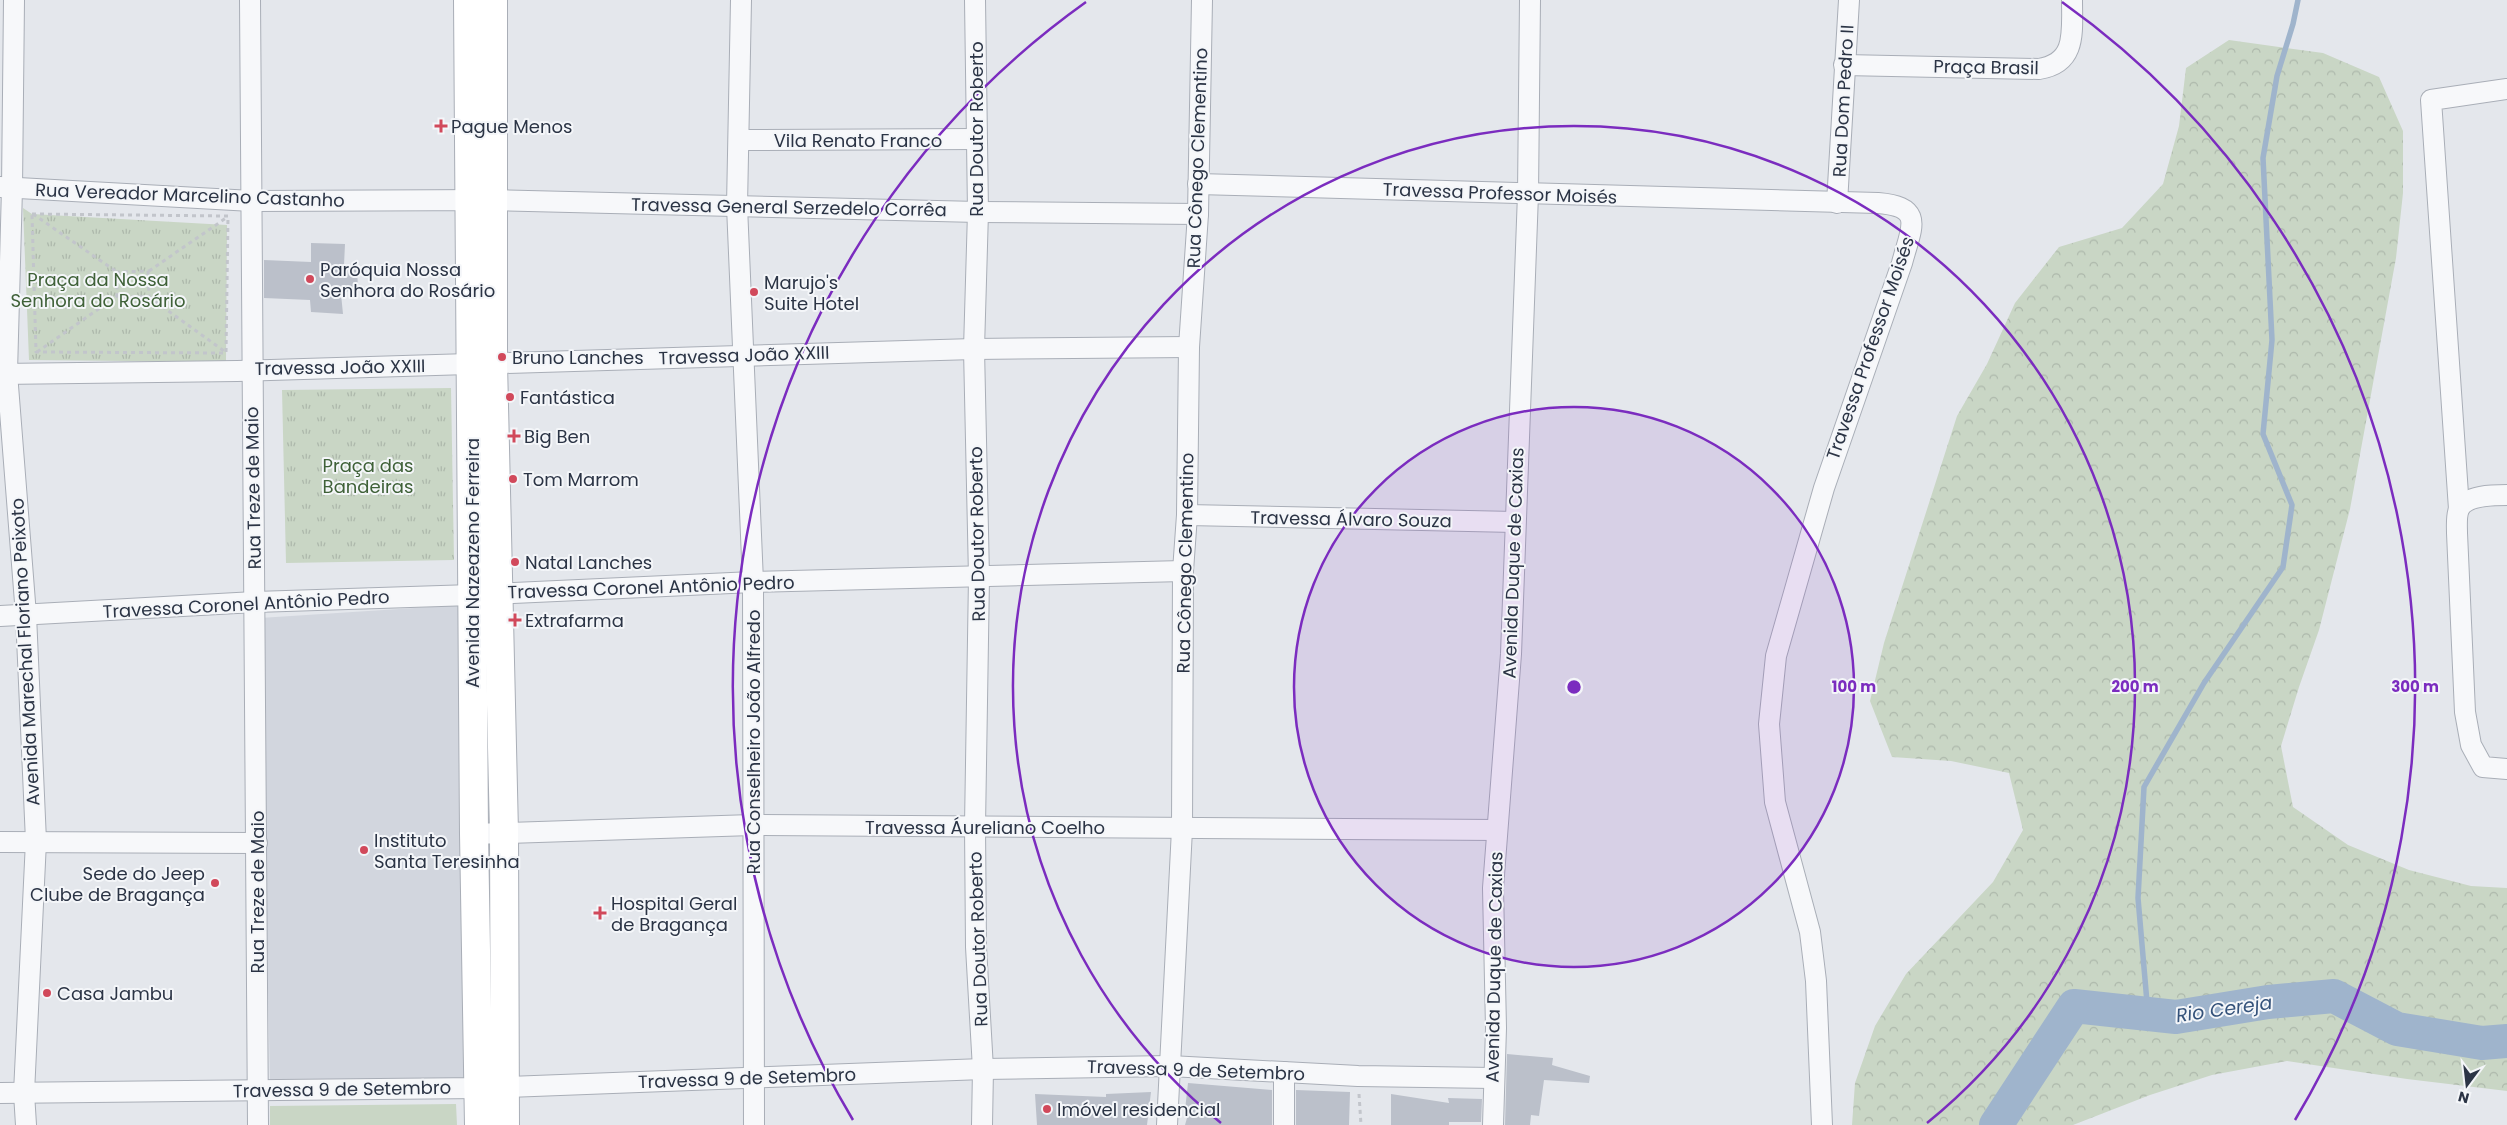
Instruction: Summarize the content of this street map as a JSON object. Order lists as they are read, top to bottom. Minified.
{"streets":{"main road":["Avenida Nazeazeno Ferreira"],"street":["Praça Brasil","Rua Dom Pedro II","Rua Doutor Roberto","Vila Renato Franco","Rua Cônego Clementino","Travessa Professor Moisés","Rua Vereador Marcelino Castanho","Travessa General Serzedelo Corrêa","Travessa João XXIII","Rua Treze de Maio","Travessa Álvaro Souza","Avenida Duque de Caxias","Travessa Coronel Antônio Pedro","Avenida Marechal Floriano Peixoto","Rua Conselheiro João Alfredo","Travessa Áureliano Coelho","Travessa 9 de Setembro"]},"crossings":[["Praça Brasil","Rua Dom Pedro II"],["Rua Dom Pedro II","Travessa Professor Moisés"],["Rua Doutor Roberto","Vila Renato Franco"],["Rua Doutor Roberto","Travessa General Serzedelo Corrêa"],["Rua Doutor Roberto","Travessa João XXIII"],["Rua Doutor Roberto","Travessa Coronel Antônio Pedro"],["Rua Doutor Roberto","Travessa Áureliano Coelho"],["Rua Doutor Roberto","Travessa 9 de Setembro"],["Vila Renato Franco","Rua Conselheiro João Alfredo"],["Rua Cônego Clementino","Travessa Professor Moisés"],["Rua Cônego Clementino","Travessa General Serzedelo Corrêa"],["Rua Cônego Clementino","Travessa João XXIII"],["Rua Cônego Clementino","Travessa Álvaro Souza"],["Rua Cônego Clementino","Travessa Coronel Antônio Pedro"],["Rua Cônego Clementino","Travessa Áureliano Coelho"],["Rua Cônego Clementino","Travessa 9 de Setembro"],["Travessa Professor Moisés","Avenida Duque de Caxias"],["Rua Vereador Marcelino Castanho","Travessa General Serzedelo Corrêa"],["Rua Vereador Marcelino Castanho","Rua Treze de Maio"],["Rua Vereador Marcelino Castanho","Avenida Nazeazeno Ferreira"],["Rua Vereador Marcelino Castanho","Avenida Marechal Floriano Peixoto"],["Travessa General Serzedelo Corrêa","Avenida Nazeazeno Ferreira"],["Travessa General Serzedelo Corrêa","Rua Conselheiro João Alfredo"],["Travessa João XXIII","Rua Treze de Maio"],["Travessa João XXIII","Avenida Nazeazeno Ferreira"],["Travessa João XXIII","Avenida Marechal Floriano Peixoto"],["Travessa João XXIII","Rua Conselheiro João Alfredo"],["Rua Treze de Maio","Travessa Coronel Antônio Pedro"],["Rua Treze de Maio","Travessa 9 de Setembro"],["Travessa Álvaro Souza","Avenida Duque de Caxias"],["Avenida Nazeazeno Ferreira","Travessa Coronel Antônio Pedro"],["Avenida Nazeazeno Ferreira","Travessa Áureliano Coelho"],["Avenida Nazeazeno Ferreira","Travessa 9 de Setembro"],["Avenida Duque de Caxias","Travessa Áureliano Coelho"],["Avenida Duque de Caxias","Travessa 9 de Setembro"],["Travessa Coronel Antônio Pedro","Avenida Marechal Floriano Peixoto"],["Travessa Coronel Antônio Pedro","Rua Conselheiro João Alfredo"],["Avenida Marechal Floriano Peixoto","Travessa 9 de Setembro"],["Rua Conselheiro João Alfredo","Travessa Áureliano Coelho"],["Rua Conselheiro João Alfredo","Travessa 9 de Setembro"]],"water":["Rio Cereja"],"parks":["Praça da Nossa Senhora do Rosário","Praça das Bandeiras"],"places":{"health":["Pague Menos","Big Ben","Extrafarma","Hospital Geral de Bragança"],"other":["Paróquia Nossa Senhora do Rosário","Marujo's Suite Hotel","Bruno Lanches","Fantástica","Tom Marrom","Natal Lanches","Instituto Santa Teresinha","Sede do Jeep Clube de Bragança","Casa Jambu","Imóvel residencial"]},"north":"bottom","rings":["100 m","200 m","300 m"]}
